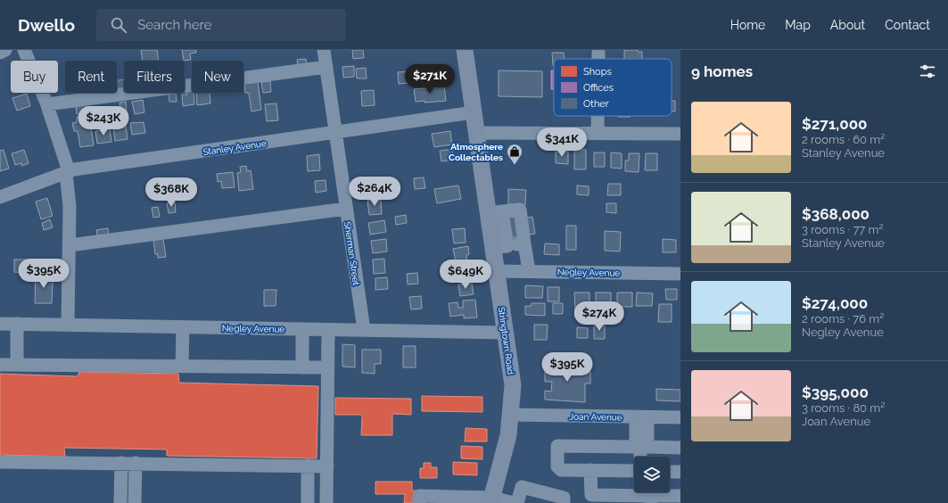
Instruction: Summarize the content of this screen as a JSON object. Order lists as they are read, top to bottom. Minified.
{"streets":{"main road":["Stringtown Road"],"street":["Stanley Avenue","Sherman Street","Negley Avenue","Joan Avenue"]},"crossings":[["Stanley Avenue","Sherman Street"],["Stanley Avenue","Stringtown Road"],["Sherman Street","Negley Avenue"],["Negley Avenue","Stringtown Road"],["Stringtown Road","Joan Avenue"]],"places":{"shop":["Atmosphere Collectables"]},"legend":["Shops","Offices","Other"],"page":{"header":"Dwello","search":"Search here","nav":["Home","Map","About","Contact"],"heading":"9 homes","chip":["Buy","Rent","Filters","New"],"price":["$271K","$243K","$341K","$264K","$368K","$395K","$649K","$274K","$395K"],"list":[{"name":"$271,000","note":"2 rooms · 60 m² · Stanley Avenue"},{"name":"$368,000","note":"3 rooms · 77 m² · Stanley Avenue"},{"name":"$274,000","note":"2 rooms · 76 m² · Negley Avenue"},{"name":"$395,000","note":"3 rooms · 80 m² · Joan Avenue"}]}}
